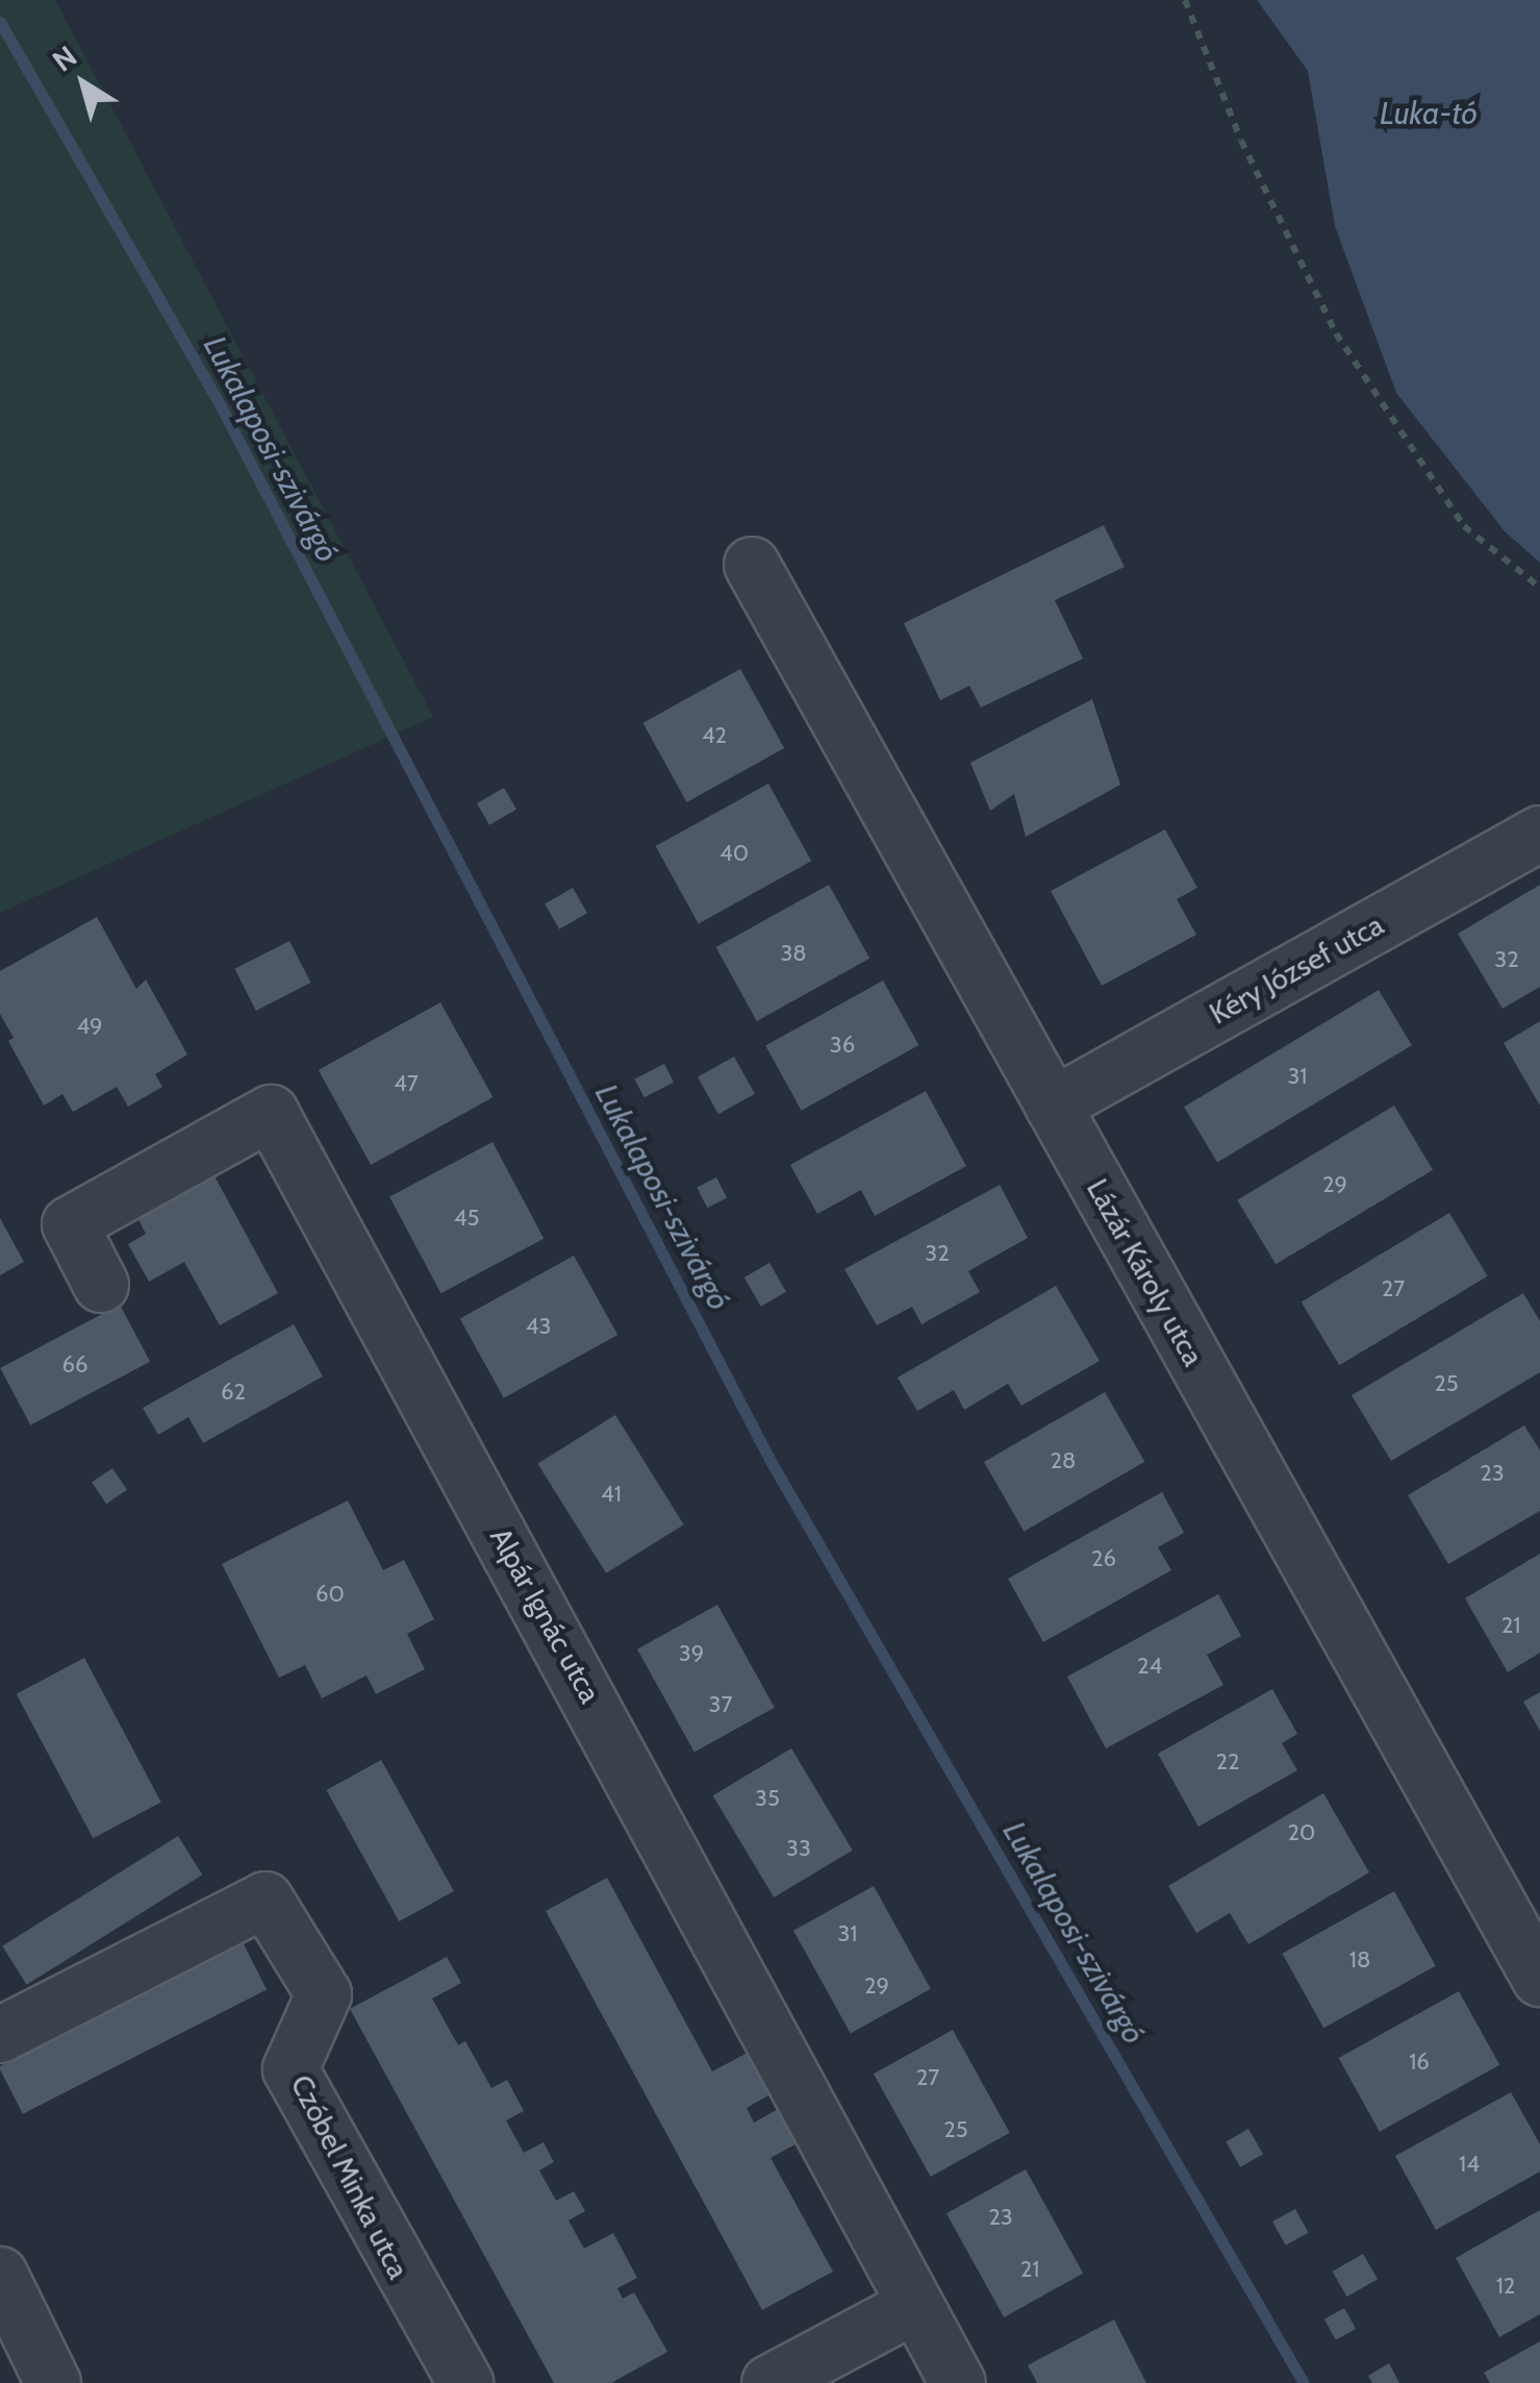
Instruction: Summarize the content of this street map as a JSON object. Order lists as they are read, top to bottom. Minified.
{"streets":{"street":["Kéry József utca","Lázár Károly utca","Alpár Ignác utca","Czóbel Minka utca"]},"crossings":[["Kéry József utca","Lázár Károly utca"]],"water":["Luka-tó","Lukalaposi-szivárgó"],"house_numbers":["42","40","38","32","49","36","31","47","29","45","32","27","43","66","25","62","28","23","41","26","60","21","39","24","37","22","35","20","33","31","18","29","16","27","25","14","23","21","12"],"north":"top left"}
